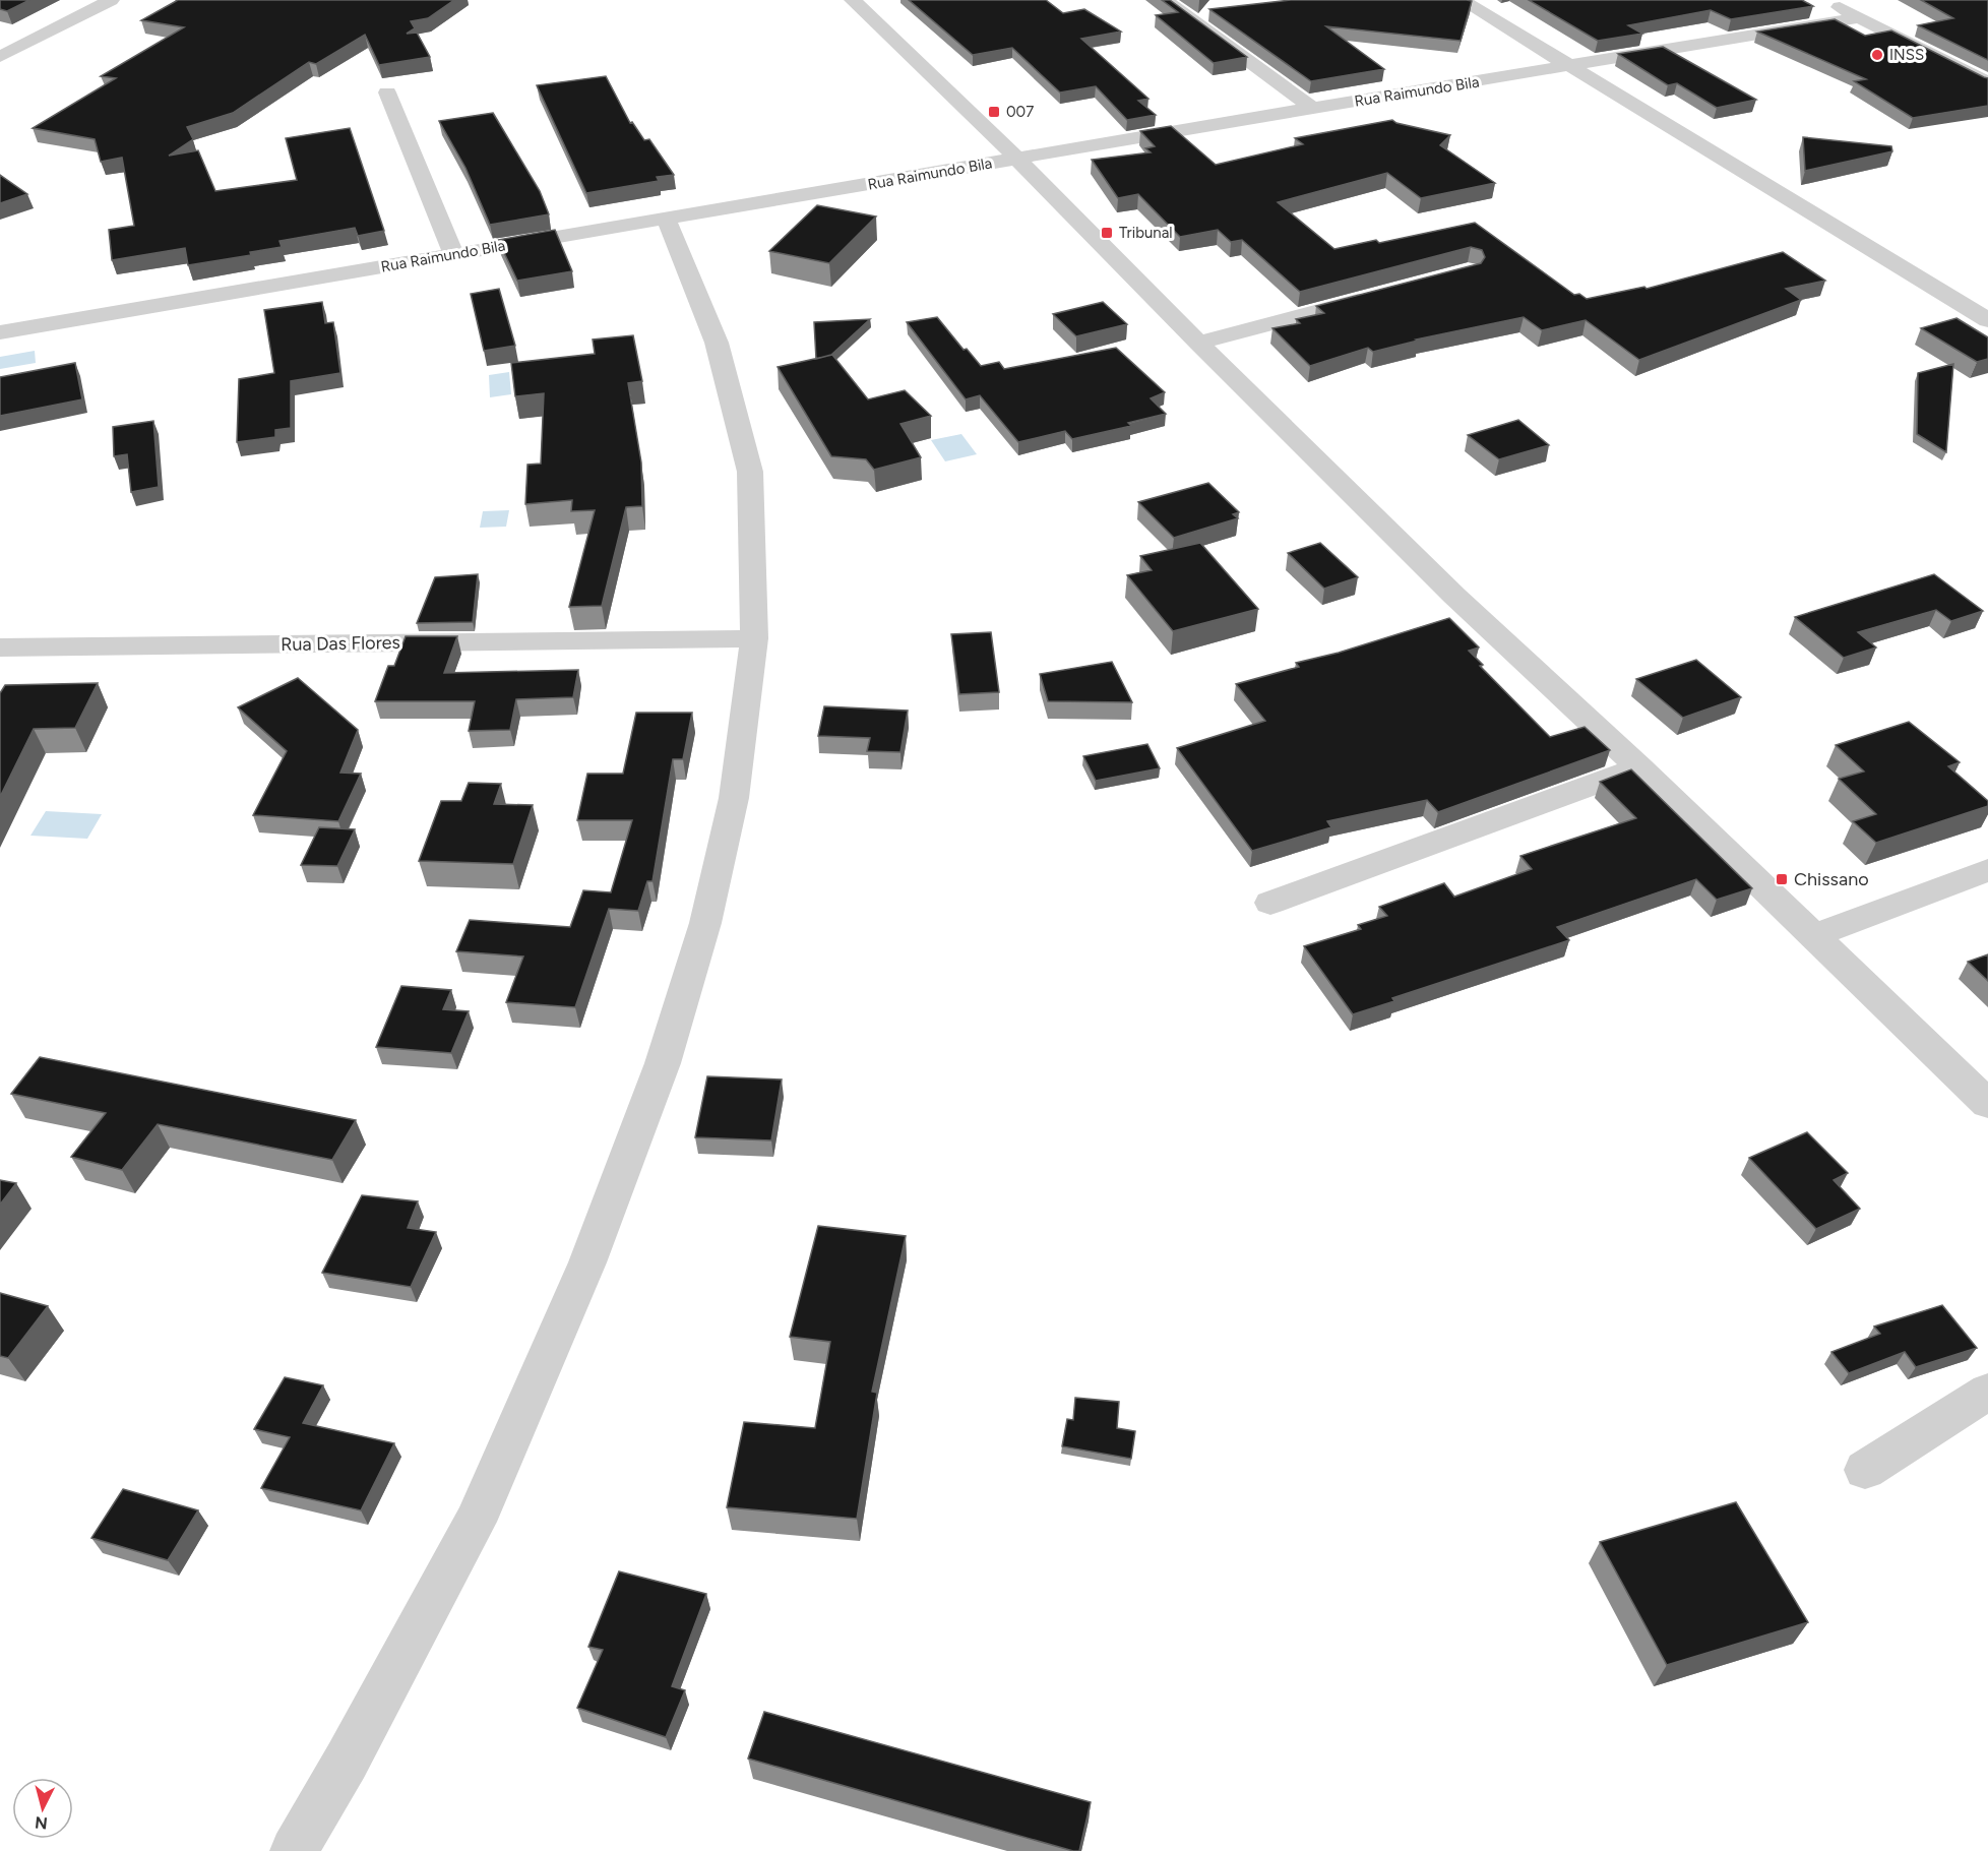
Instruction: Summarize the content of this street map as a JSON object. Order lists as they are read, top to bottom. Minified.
{"streets":{"street":["Rua Raimundo Bila","Rua Das Flores"]},"places":{"other":["INSS"],"transit":["007","Tribunal","Chissano"]},"north":"bottom"}
